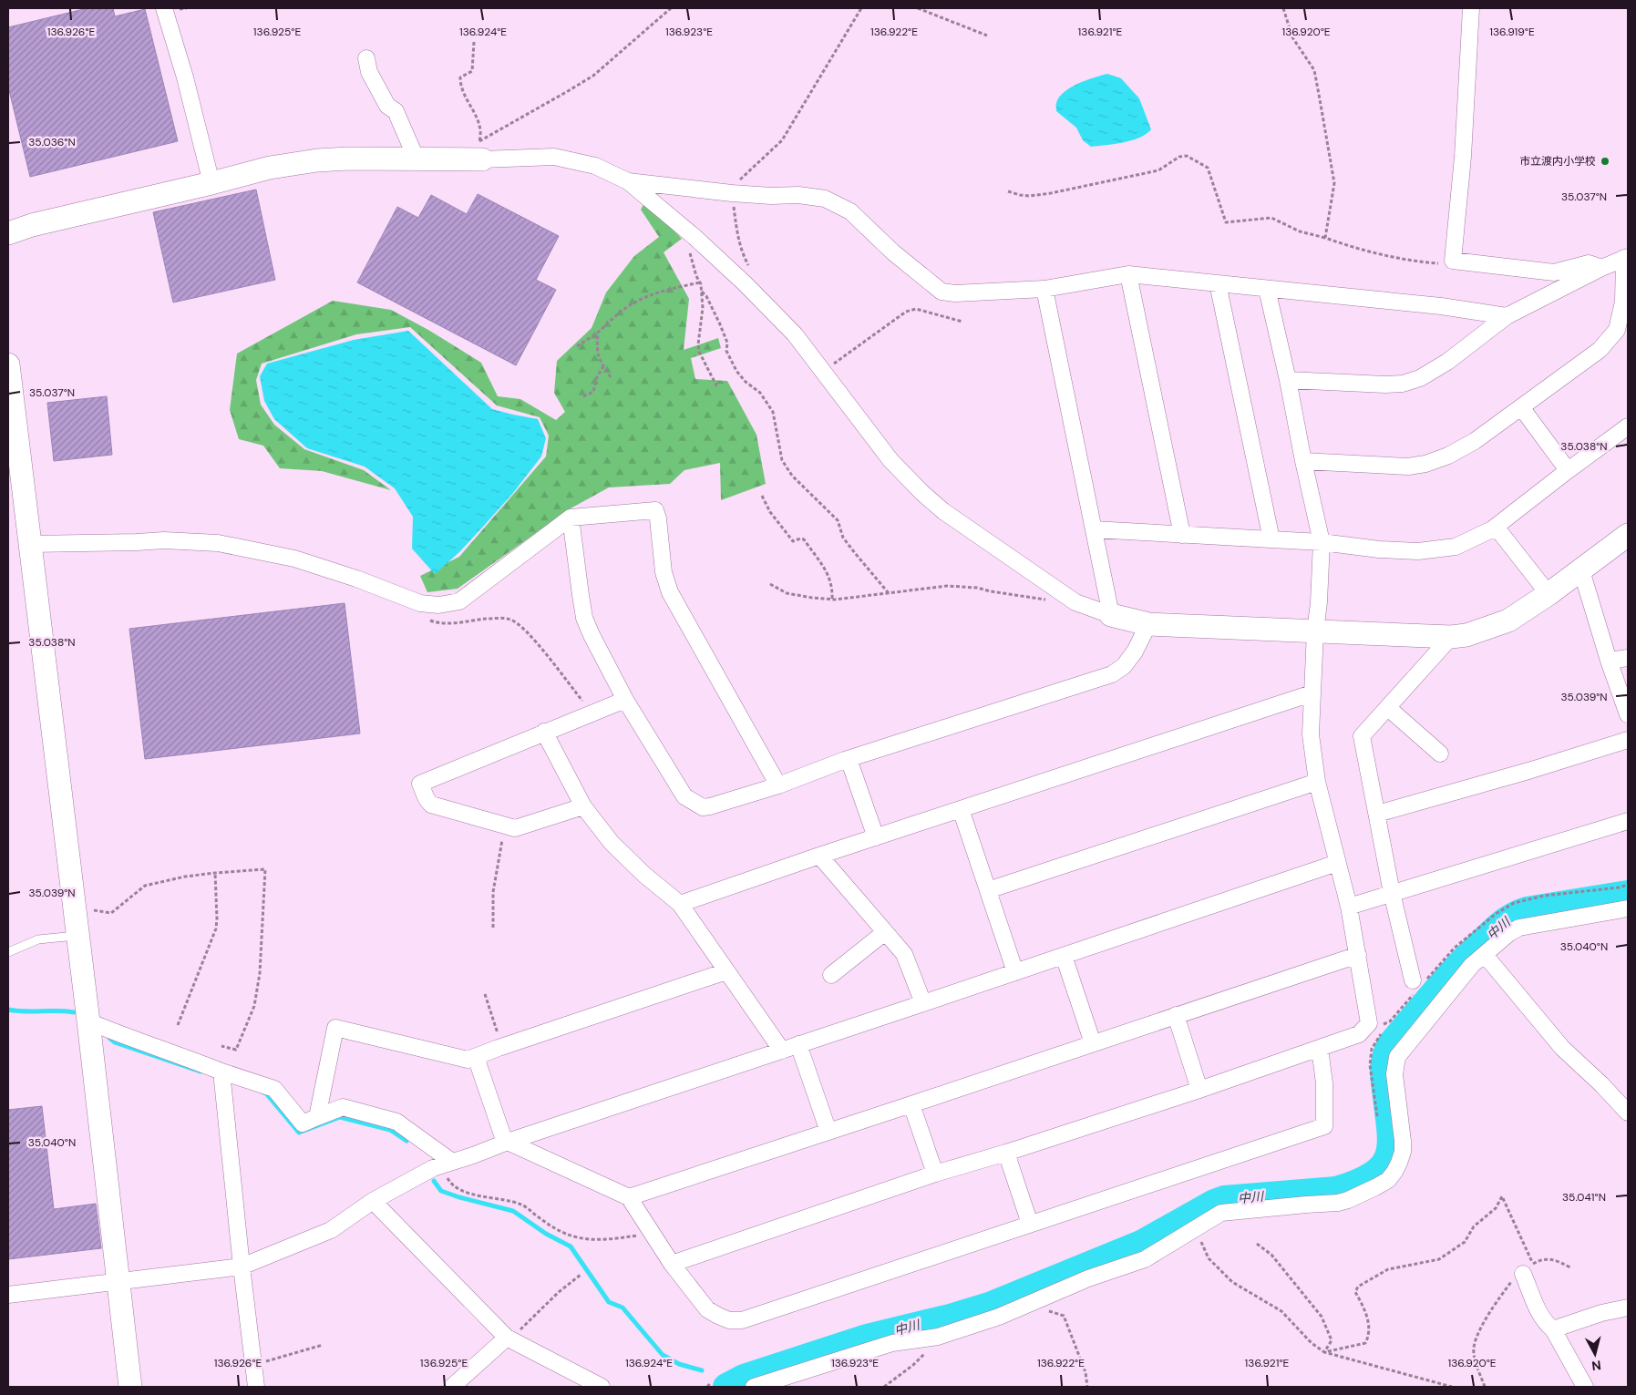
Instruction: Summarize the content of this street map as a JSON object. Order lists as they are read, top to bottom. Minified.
{"water":["中川"],"places":["市立渡内小学校"],"north":"bottom","coordinates":["136.926°E","136.925°E","136.924°E","136.923°E","136.922°E","136.921°E","136.920°E","136.919°E","35.036°N","35.037°N","35.038°N","35.039°N","35.040°N","35.041°N"]}
